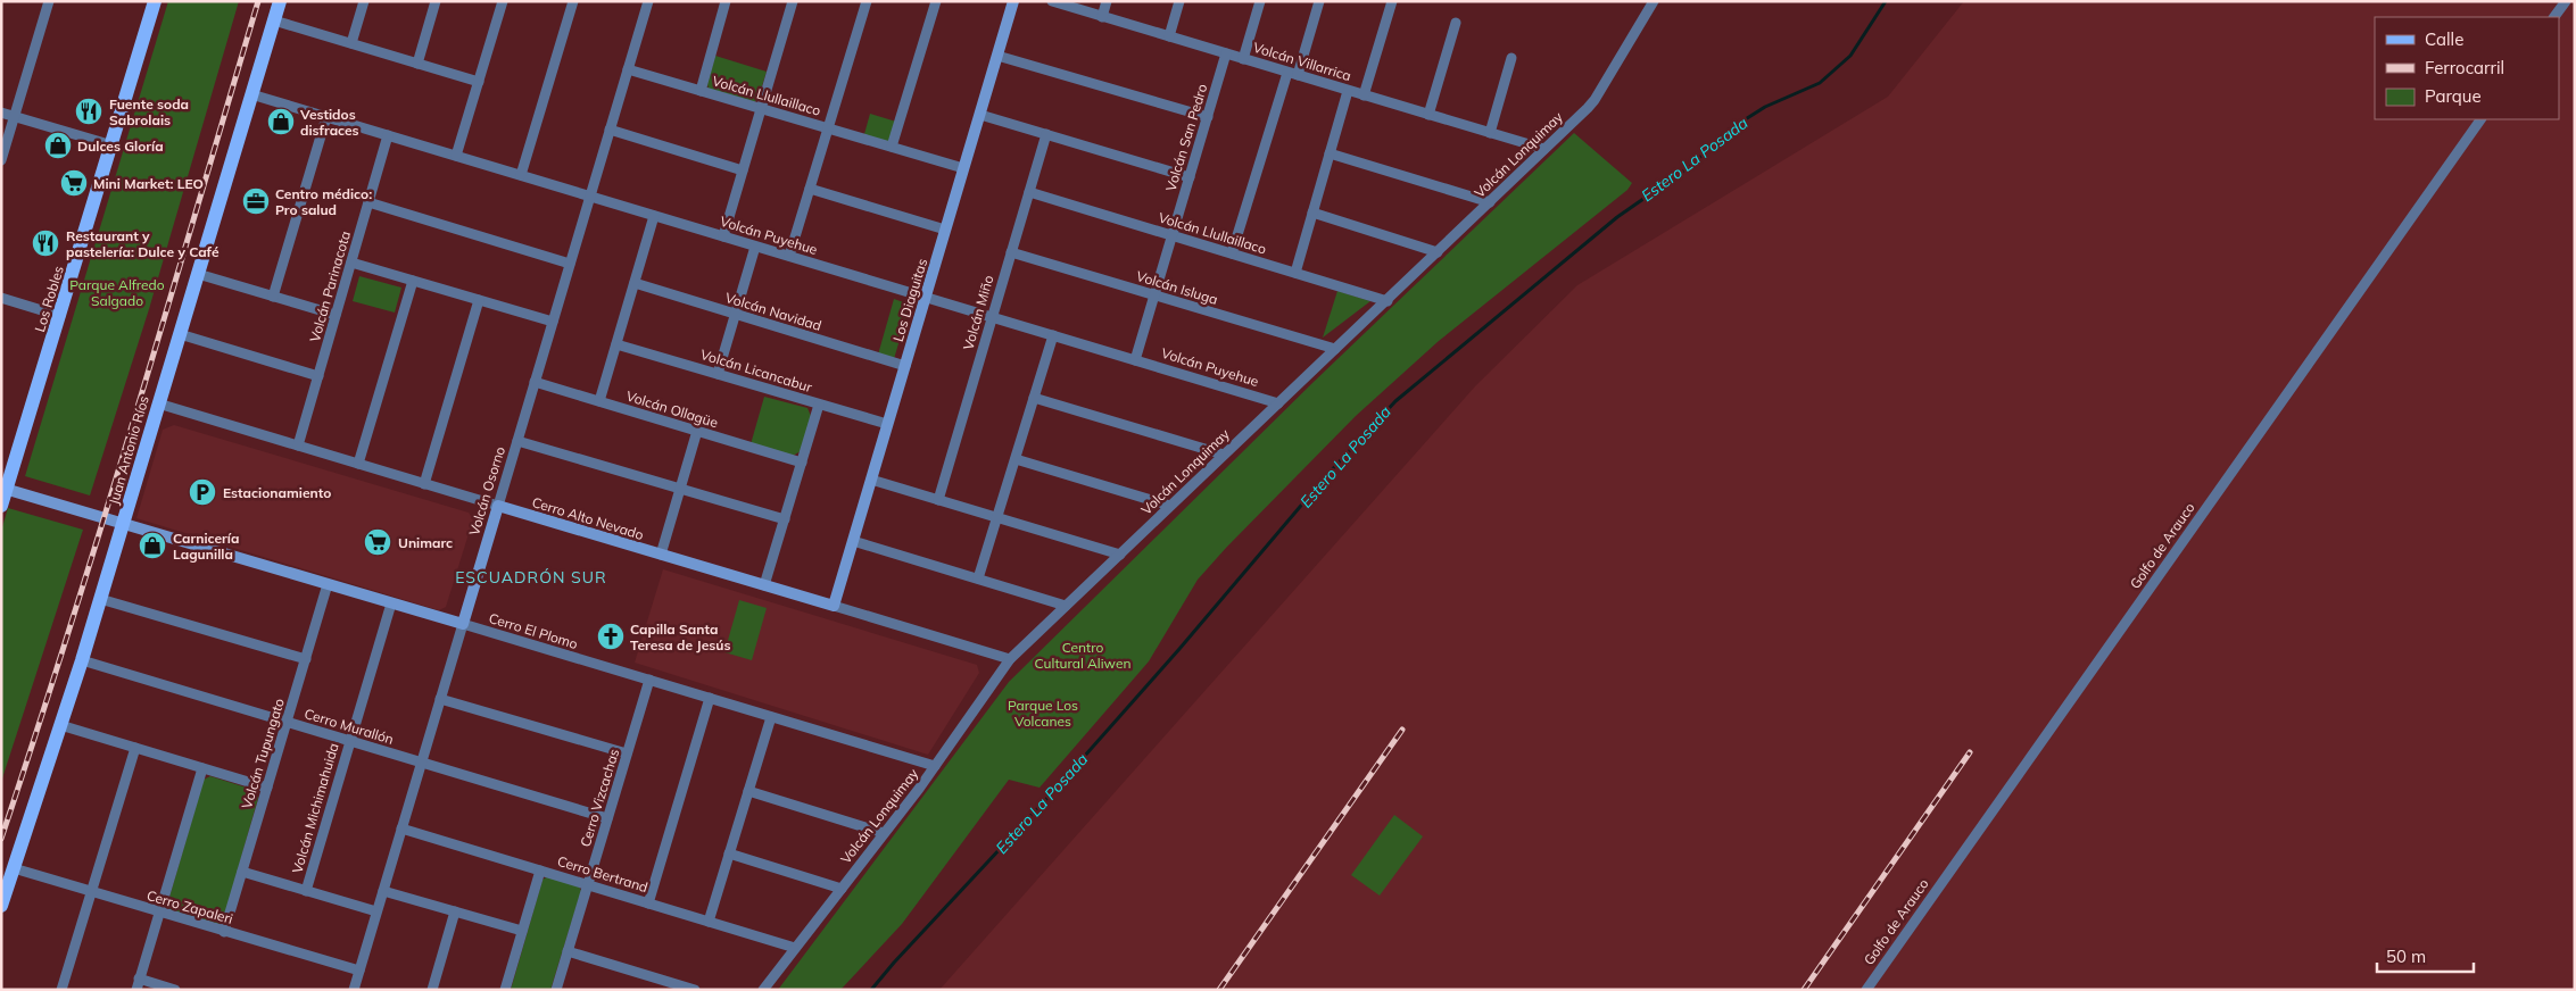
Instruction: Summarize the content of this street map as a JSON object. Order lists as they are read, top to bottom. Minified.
{"streets":{"main road":["Los Robles","Juan Antonio Ríos"],"street":["Volcán Villarrica","Volcán Llullaillaco","Volcán San Pedro","Volcán Lonquimay","Volcán Puyehue","Volcán Parinacota","Volcán Isluga","Los Diaguitas","Volcán Navidad","Volcán Miño","Volcán Licancabur","Volcán Ollagüe","Volcán Osorno","Cerro Alto Nevado","Golfo de Arauco","Cerro El Plomo","Cerro Murallón","Volcán Tupungato","Cerro Vizcachas","Volcán Michimahuida","Cerro Bertrand","Cerro Zapaleri"]},"crossings":[["Volcán Villarrica","Volcán San Pedro"],["Volcán Villarrica","Volcán Lonquimay"],["Volcán Llullaillaco","Volcán San Pedro"],["Volcán Llullaillaco","Volcán Lonquimay"],["Volcán Llullaillaco","Los Diaguitas"],["Volcán Llullaillaco","Volcán Miño"],["Volcán Llullaillaco","Volcán Osorno"],["Volcán San Pedro","Volcán Puyehue"],["Volcán San Pedro","Volcán Isluga"],["Volcán Lonquimay","Volcán Puyehue"],["Volcán Lonquimay","Volcán Isluga"],["Volcán Lonquimay","Cerro Alto Nevado"],["Volcán Lonquimay","Cerro El Plomo"],["Volcán Lonquimay","Cerro Bertrand"],["Volcán Puyehue","Volcán Parinacota"],["Volcán Puyehue","Los Diaguitas"],["Volcán Puyehue","Volcán Miño"],["Volcán Puyehue","Juan Antonio Ríos"],["Volcán Puyehue","Volcán Osorno"],["Volcán Parinacota","Cerro Alto Nevado"],["Volcán Isluga","Volcán Miño"],["Los Robles","Cerro El Plomo"],["Los Diaguitas","Volcán Navidad"],["Los Diaguitas","Volcán Licancabur"],["Los Diaguitas","Cerro Alto Nevado"],["Volcán Ollagüe","Volcán Osorno"],["Juan Antonio Ríos","Cerro Alto Nevado"],["Juan Antonio Ríos","Cerro El Plomo"],["Juan Antonio Ríos","Cerro Murallón"],["Juan Antonio Ríos","Cerro Zapaleri"],["Volcán Osorno","Cerro Alto Nevado"],["Volcán Osorno","Cerro El Plomo"],["Volcán Osorno","Cerro Murallón"],["Volcán Osorno","Cerro Bertrand"],["Volcán Osorno","Cerro Zapaleri"],["Cerro El Plomo","Volcán Tupungato"],["Cerro El Plomo","Cerro Vizcachas"],["Cerro El Plomo","Volcán Michimahuida"],["Cerro Murallón","Volcán Tupungato"],["Cerro Murallón","Cerro Vizcachas"],["Cerro Murallón","Volcán Michimahuida"],["Volcán Tupungato","Cerro Zapaleri"],["Cerro Vizcachas","Cerro Bertrand"]],"districts":["ESCUADRÓN SUR"],"water":["Estero La Posada"],"parks":["Parque Alfredo Salgado","Centro Cultural Aliwen","Parque Los Volcanes"],"places":{"restaurant":["Fuente soda Sabrolais","Restaurant y pastelería: Dulce y Café"],"shop":["Vestidos disfraces","Dulces Gloría","Carnicería Lagunilla"],"supermarket":["Mini Market: LEO","Unimarc"],"office":["Centro médico: Pro salud"],"parking":["Estacionamiento"],"church":["Capilla Santa Teresa de Jesús"]},"legend":["Calle","Ferrocarril","Parque"],"scale_bar":"50 m"}
